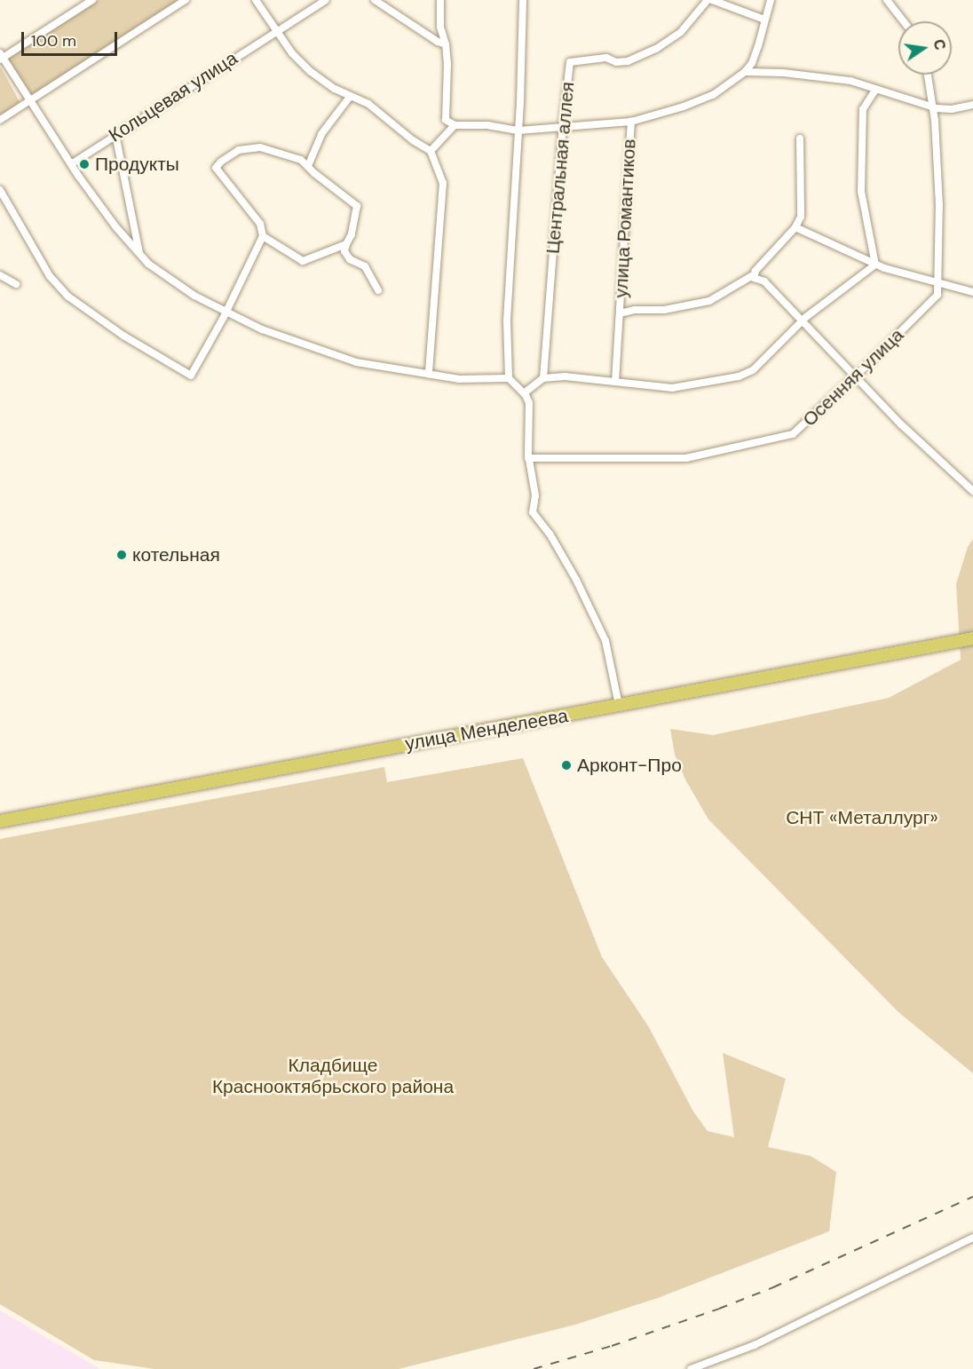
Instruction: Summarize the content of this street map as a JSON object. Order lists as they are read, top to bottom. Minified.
{"streets":{"highway":["улица Менделеева"],"street":["Кольцевая улица","Центральная аллея","улица Романтиков","Осенняя улица"]},"parks":["СНТ «Металлург»","Кладбище Краснооктябрьского района"],"places":["Продукты","котельная","Арконт-Про"],"scale_bar":"100 m","north":"right"}
